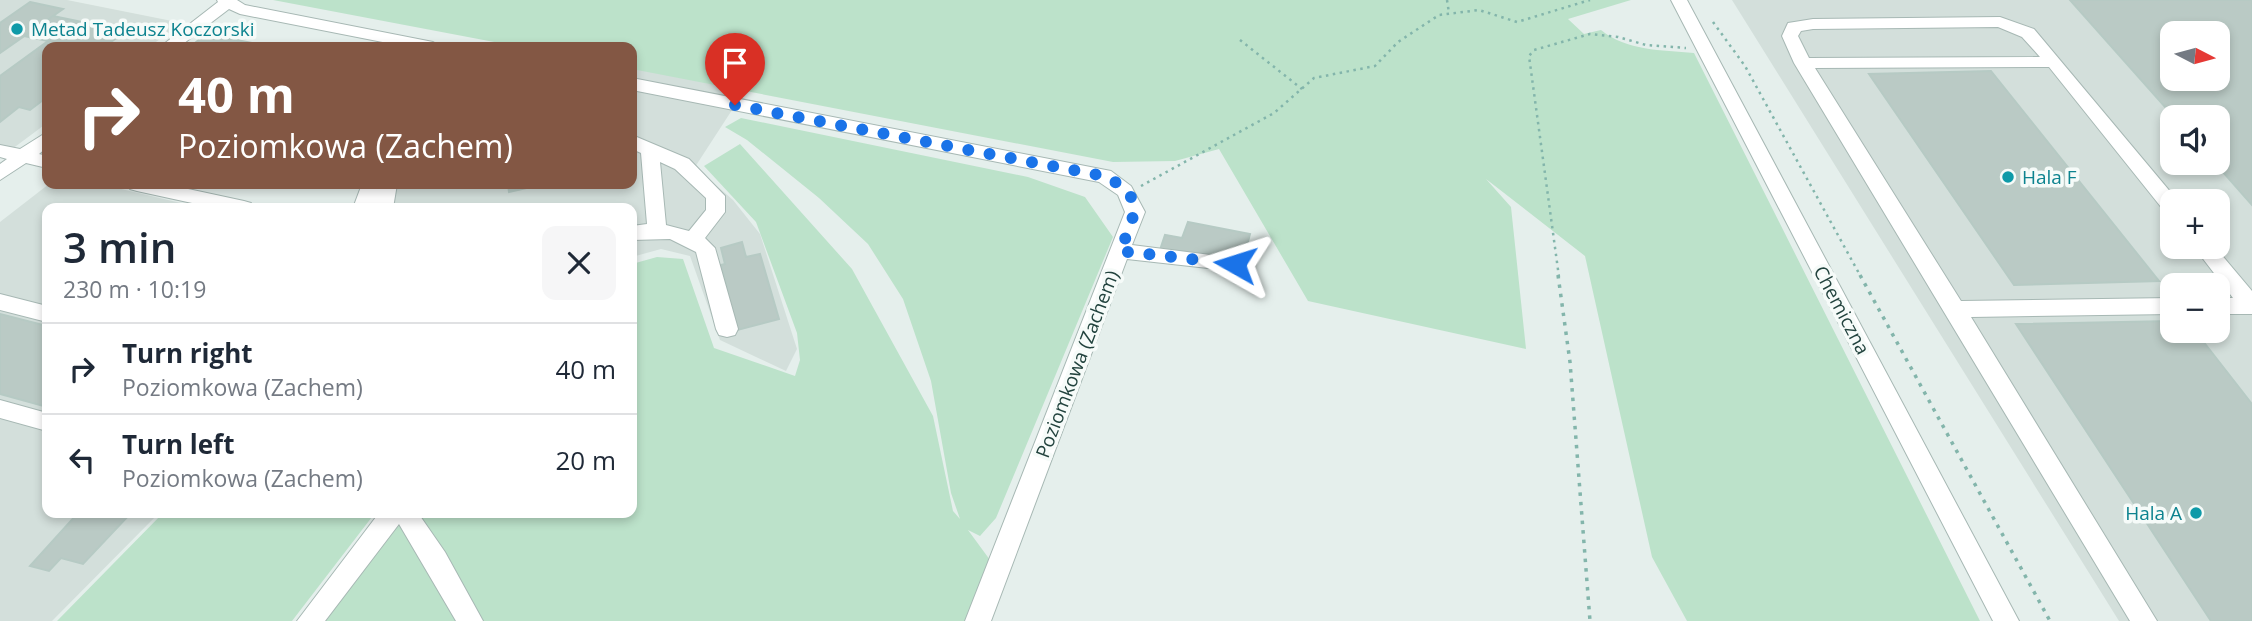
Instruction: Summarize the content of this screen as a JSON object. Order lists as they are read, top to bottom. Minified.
{"streets":{"street":["Chemiczna","Poziomkowa (Zachem)"]},"places":["Metad Tadeusz Koczorski","Hala F","Hala A"],"north":"right","page":{"map_buttons":["+","−"],"turn":["40 m","Poziomkowa (Zachem)"],"heading":["3 min","230 m · 10:19"],"list":[{"name":"Turn right","note":"Poziomkowa (Zachem)","value":"40 m"},{"name":"Turn left","note":"Poziomkowa (Zachem)","value":"20 m"}]}}
